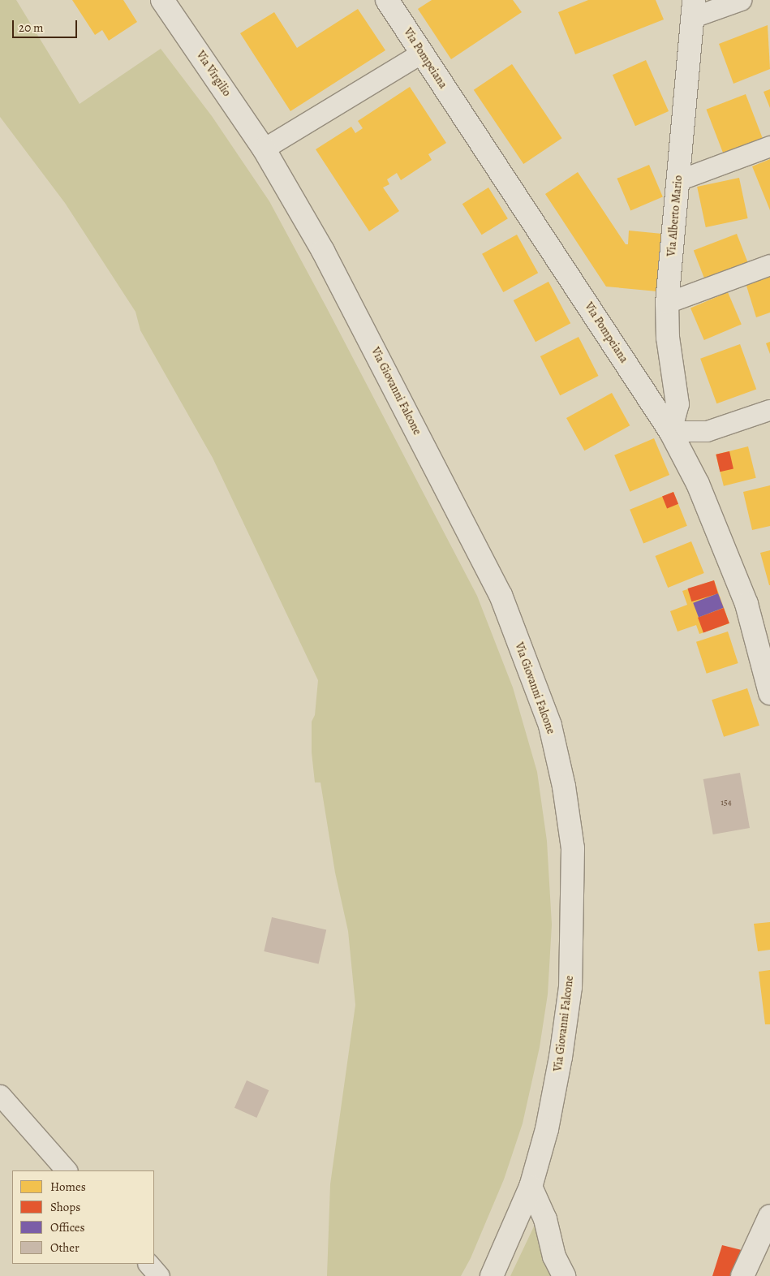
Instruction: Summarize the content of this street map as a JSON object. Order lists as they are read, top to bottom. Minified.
{"streets":{"main road":["Via Pompeiana","Via Virgilio","Via Alberto Mario","Via Giovanni Falcone"]},"crossings":[["Via Pompeiana","Via Alberto Mario"],["Via Virgilio","Via Giovanni Falcone"]],"house_numbers":["154"],"legend":["Homes","Shops","Offices","Other"],"scale_bar":"20 m"}
